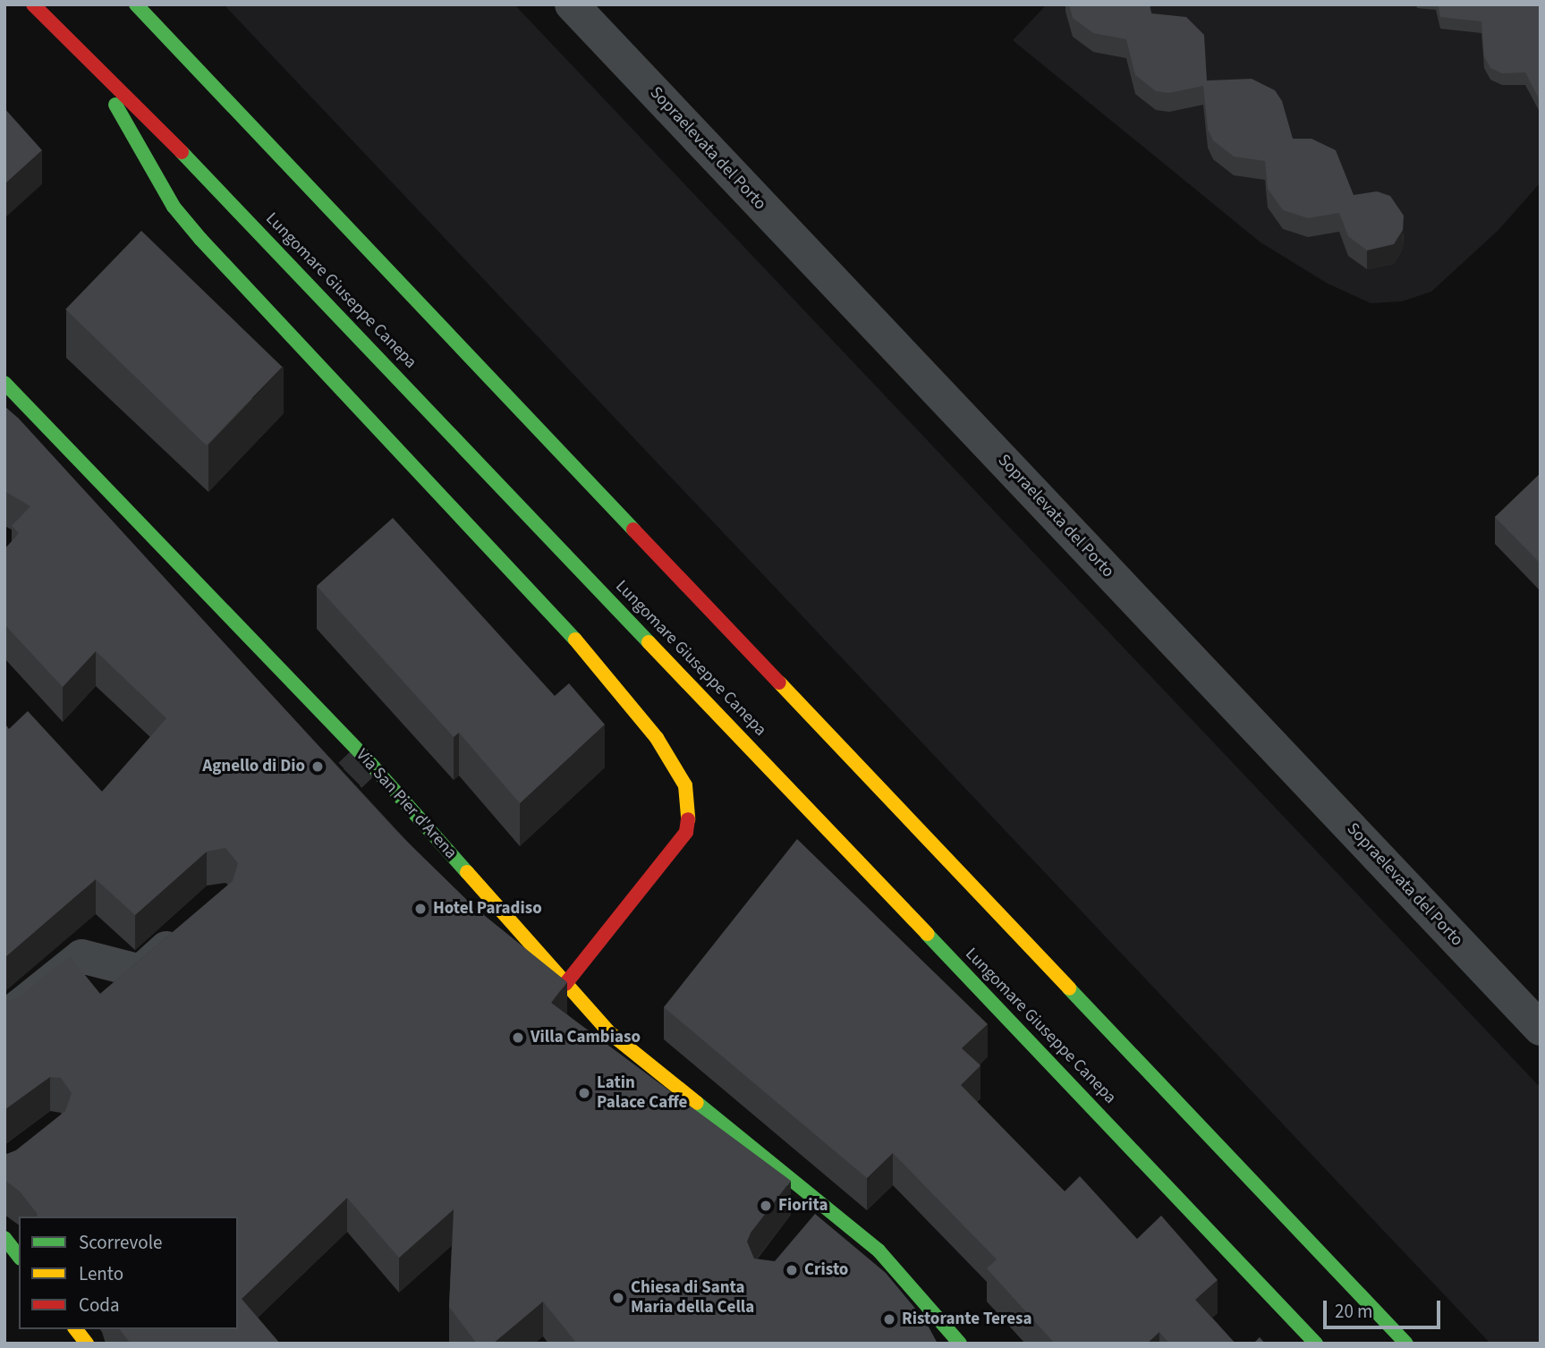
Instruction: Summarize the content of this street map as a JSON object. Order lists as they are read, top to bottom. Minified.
{"streets":{"main road":["Lungomare Giuseppe Canepa","Via San Pier d'Arena"],"street":["Sopraelevata del Porto"]},"places":["Agnello di Dio","Hotel Paradiso","Villa Cambiaso","Latin Palace Caffe","Fiorita","Cristo","Chiesa di Santa Maria della Cella","Ristorante Teresa"],"legend":["Scorrevole","Lento","Coda"],"scale_bar":"20 m"}
